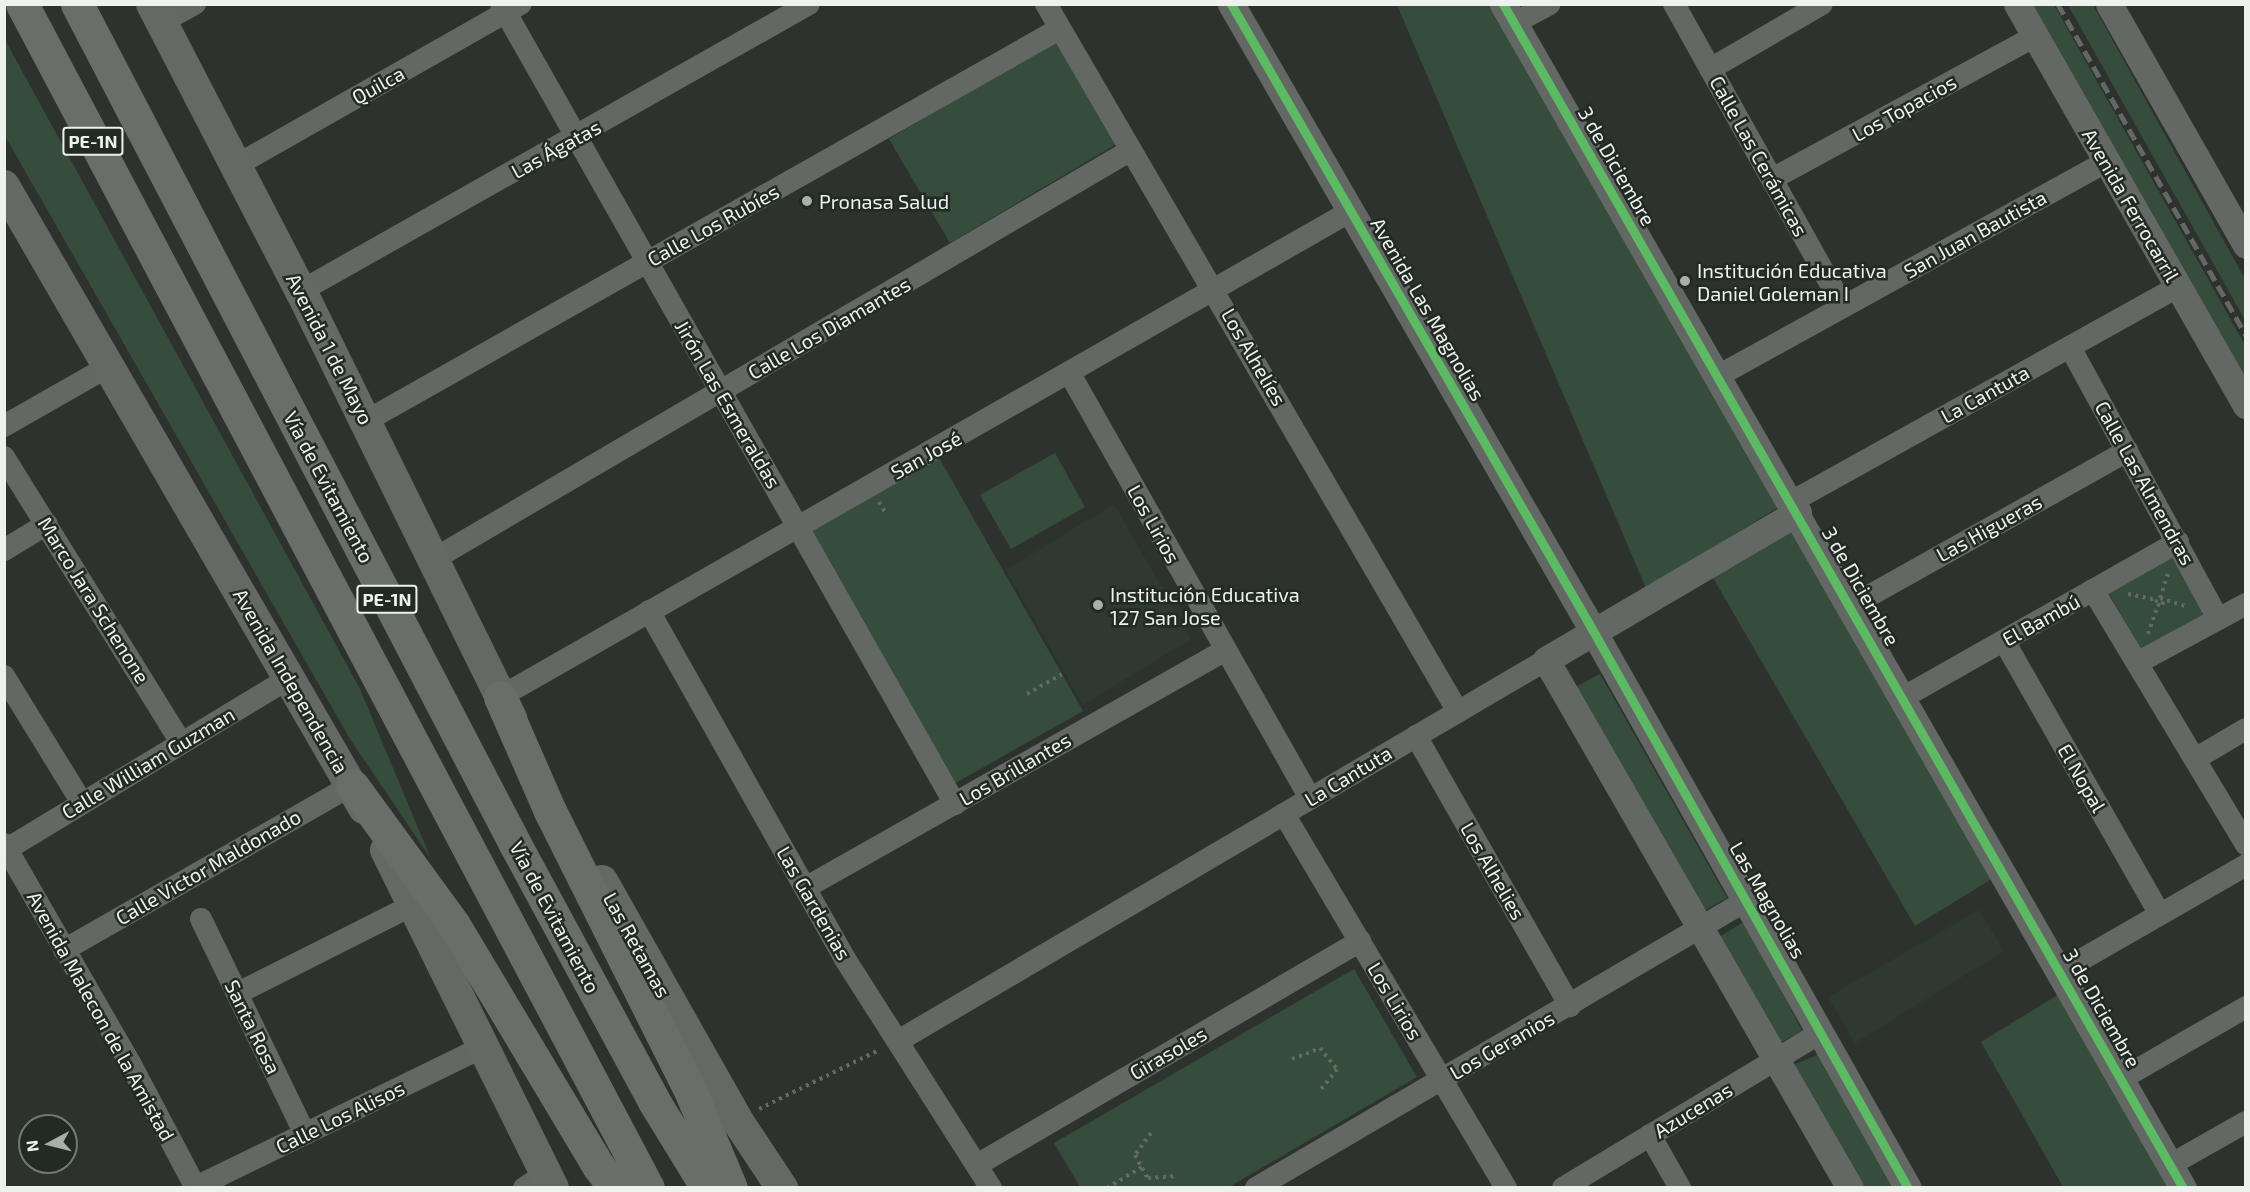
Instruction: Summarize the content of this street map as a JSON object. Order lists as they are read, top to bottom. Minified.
{"streets":{"highway":["PE-1N","Vía de Evitamiento"],"main road":["Avenida 1 de Mayo","Avenida Independencia","Las Retamas"],"street":["Quilca","Los Topacios","Las Ágatas","Calle Las Cerámicas","3 de Diciembre","Avenida Ferrocarril","Calle Los Rubíes","San Juan Bautista","Avenida Las Magnolias","Calle Los Diamantes","Los Alhelíes","La Cantuta","Jirón Las Esmeraldas","San José","Calle Las Almendras","Los Lirios","Las Higueras","Marco Jara Schenone","El Bambú","Calle William Guzman","Los Brillantes","El Nopal","Calle Victor Maldonado","Los Alhelies","Las Magnolias","Las Gardenias","Avenida Malecon de la Amistad","Santa Rosa","Los Geranios","Girasoles","Azucenas","Calle Los Alisos"]},"crossings":[["Quilca","Avenida 1 de Mayo"],["Quilca","Jirón Las Esmeraldas"],["Los Topacios","Calle Las Cerámicas"],["Los Topacios","Avenida Ferrocarril"],["Las Ágatas","Avenida 1 de Mayo"],["Las Ágatas","Jirón Las Esmeraldas"],["Calle Las Cerámicas","San Juan Bautista"],["3 de Diciembre","San Juan Bautista"],["3 de Diciembre","La Cantuta"],["3 de Diciembre","Las Higueras"],["3 de Diciembre","El Bambú"],["Avenida Ferrocarril","San Juan Bautista"],["Avenida Ferrocarril","La Cantuta"],["Calle Los Rubíes","Avenida 1 de Mayo"],["Calle Los Rubíes","Los Alhelíes"],["Calle Los Rubíes","Jirón Las Esmeraldas"],["Avenida Las Magnolias","La Cantuta"],["Avenida Las Magnolias","San José"],["Avenida Las Magnolias","Las Magnolias"],["Calle Los Diamantes","Avenida 1 de Mayo"],["Calle Los Diamantes","Los Alhelíes"],["Calle Los Diamantes","Jirón Las Esmeraldas"],["Avenida 1 de Mayo","San José"],["Avenida 1 de Mayo","Las Retamas"],["Los Alhelíes","La Cantuta"],["Los Alhelíes","San José"],["La Cantuta","Calle Las Almendras"],["La Cantuta","Los Lirios"],["La Cantuta","Los Alhelies"],["La Cantuta","Las Magnolias"],["La Cantuta","Las Gardenias"],["Jirón Las Esmeraldas","San José"],["Jirón Las Esmeraldas","Los Brillantes"],["San José","Los Lirios"],["San José","Las Gardenias"],["San José","Las Retamas"],["Calle Las Almendras","Las Higueras"],["Calle Las Almendras","El Bambú"],["Los Lirios","Los Brillantes"],["Los Lirios","Los Geranios"],["Los Lirios","Girasoles"],["Marco Jara Schenone","Calle William Guzman"],["El Bambú","El Nopal"],["Avenida Independencia","Calle William Guzman"],["Avenida Independencia","Calle Victor Maldonado"],["Avenida Independencia","Calle Los Alisos"],["Calle William Guzman","Avenida Malecon de la Amistad"],["Los Brillantes","Las Gardenias"],["Calle Victor Maldonado","Avenida Malecon de la Amistad"],["Los Alhelies","Los Geranios"],["Las Magnolias","Los Geranios"],["Las Magnolias","Azucenas"],["Las Gardenias","Girasoles"],["Avenida Malecon de la Amistad","Calle Los Alisos"],["Santa Rosa","Calle Los Alisos"]],"places":["Pronasa Salud","Institución Educativa Daniel Goleman I","Institución Educativa 127 San Jose"],"north":"left"}
